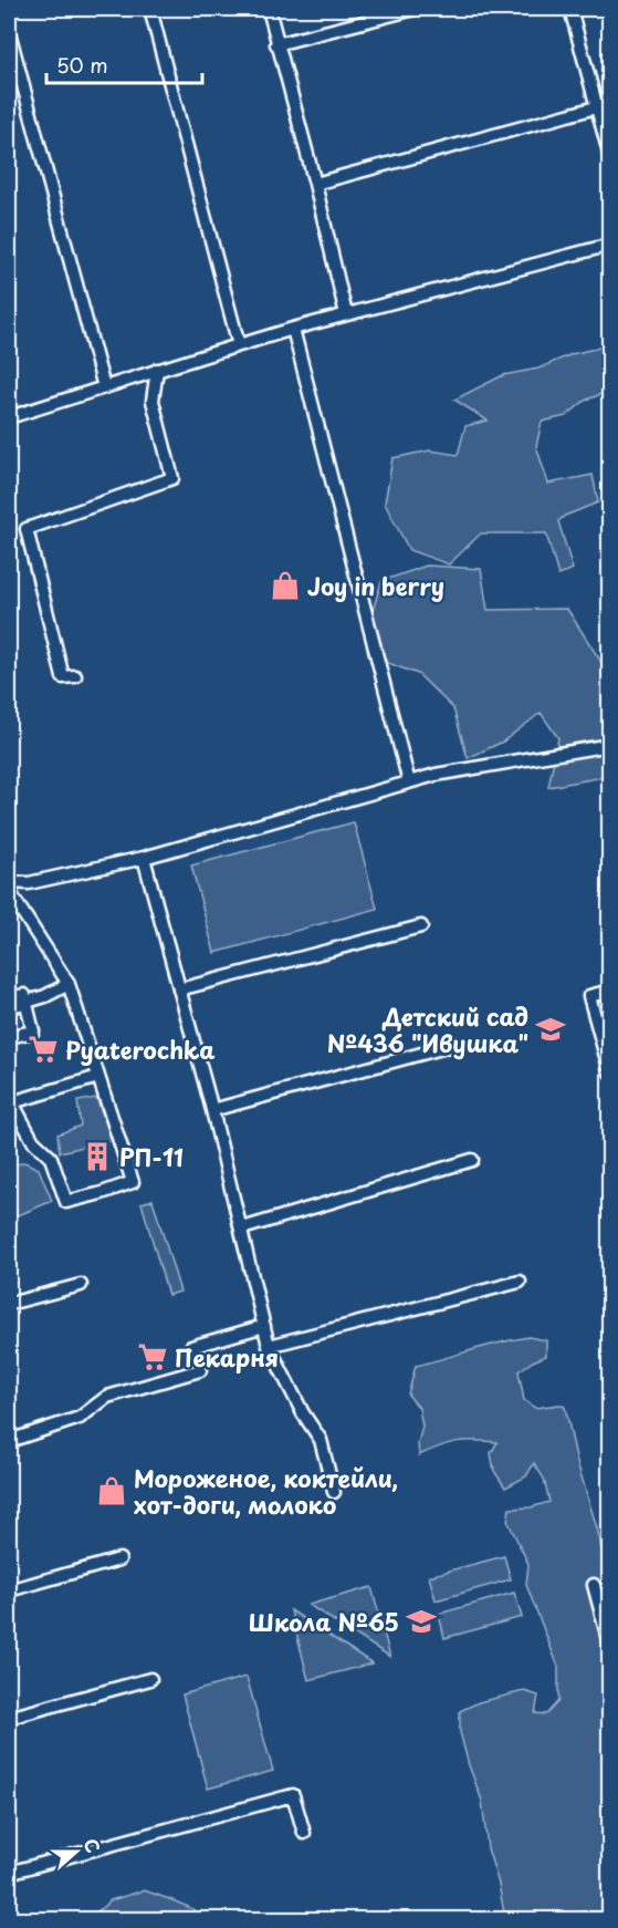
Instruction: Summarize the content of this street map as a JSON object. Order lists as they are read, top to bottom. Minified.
{"places":{"shop":["Joy in berry","Мороженое, коктейли, хот-доги, молоко"],"school or university":["Детский сад №436 \"Ивушка\"","Школа №65"],"supermarket":["Pyaterochka","Пекарня"],"building":["РП-11"]},"scale_bar":"50 m","north":"right"}
